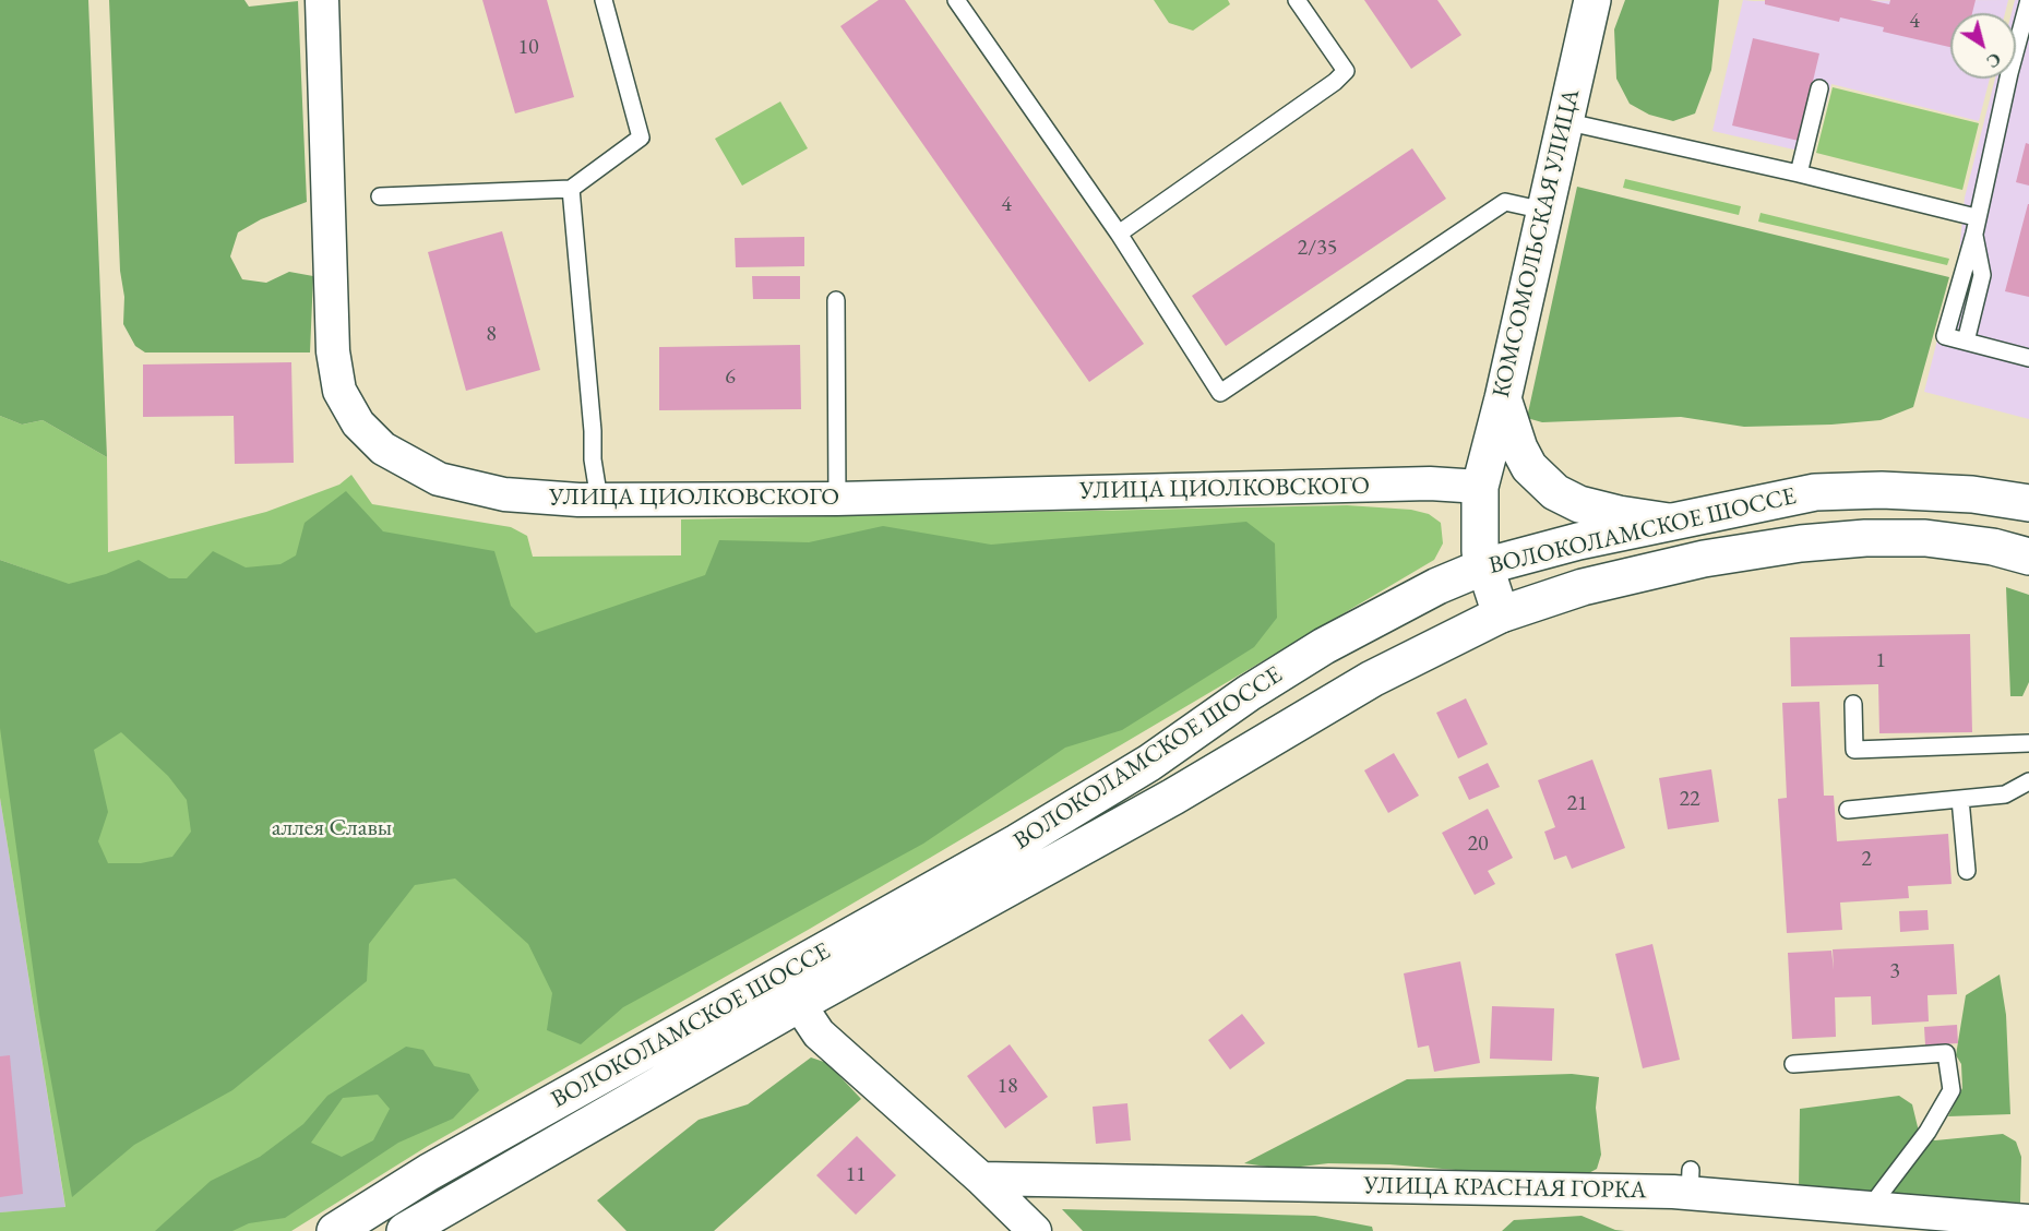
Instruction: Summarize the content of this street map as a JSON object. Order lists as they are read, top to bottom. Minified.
{"streets":{"main road":["КОМСОМОЛЬСКАЯ УЛИЦА","ВОЛОКОЛАМСКОЕ ШОССЕ"],"street":["УЛИЦА ЦИОЛКОВСКОГО","УЛИЦА КРАСНАЯ ГОРКА"]},"crossings":[["КОМСОМОЛЬСКАЯ УЛИЦА","УЛИЦА ЦИОЛКОВСКОГО"],["КОМСОМОЛЬСКАЯ УЛИЦА","ВОЛОКОЛАМСКОЕ ШОССЕ"]],"parks":["аллея Славы"],"house_numbers":["4","10","4","2/35","8","6","1","22","21","20","2","3","18","11"],"north":"bottom right"}
